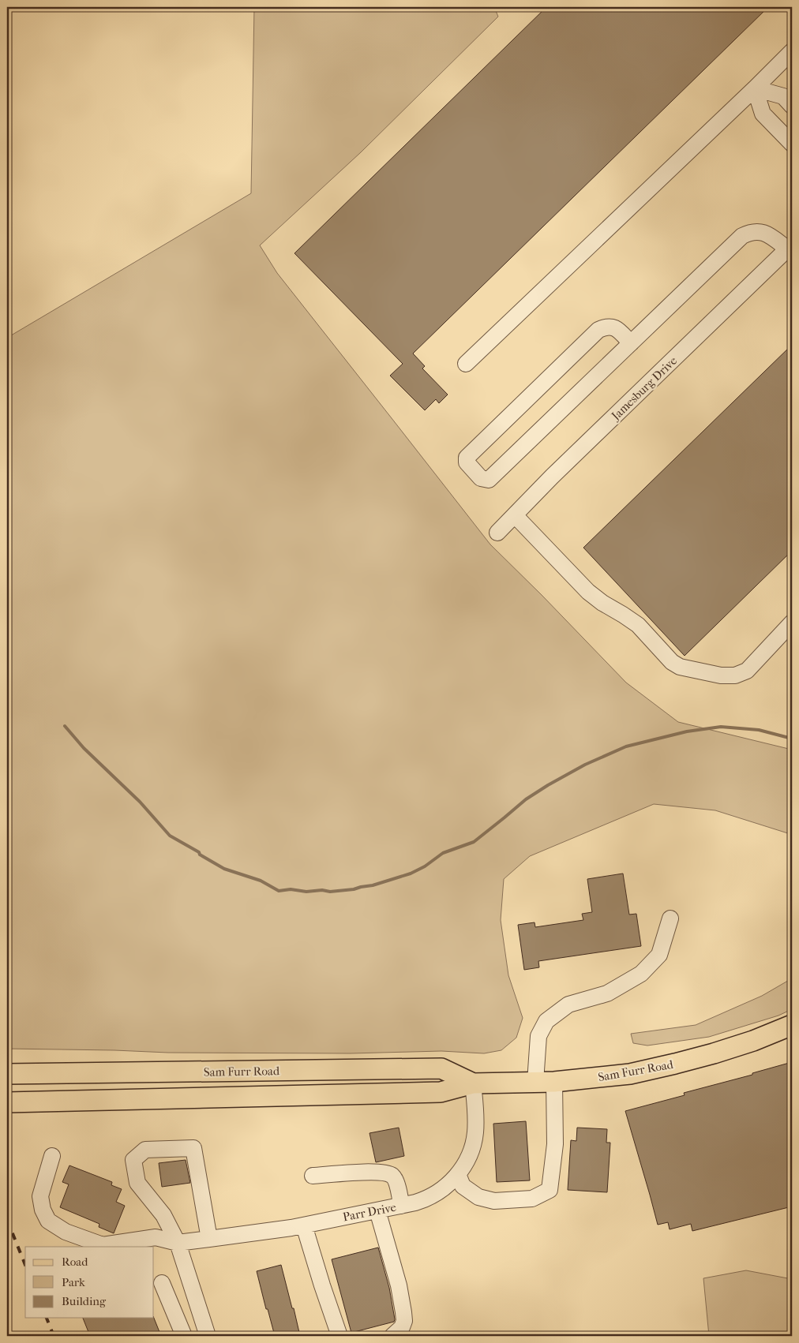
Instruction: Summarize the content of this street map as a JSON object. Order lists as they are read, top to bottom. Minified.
{"streets":{"main road":["Sam Furr Road"],"street":["Jamesburg Drive","Parr Drive"]},"crossings":[["Sam Furr Road","Parr Drive"]],"legend":["Road","Park","Building"]}
